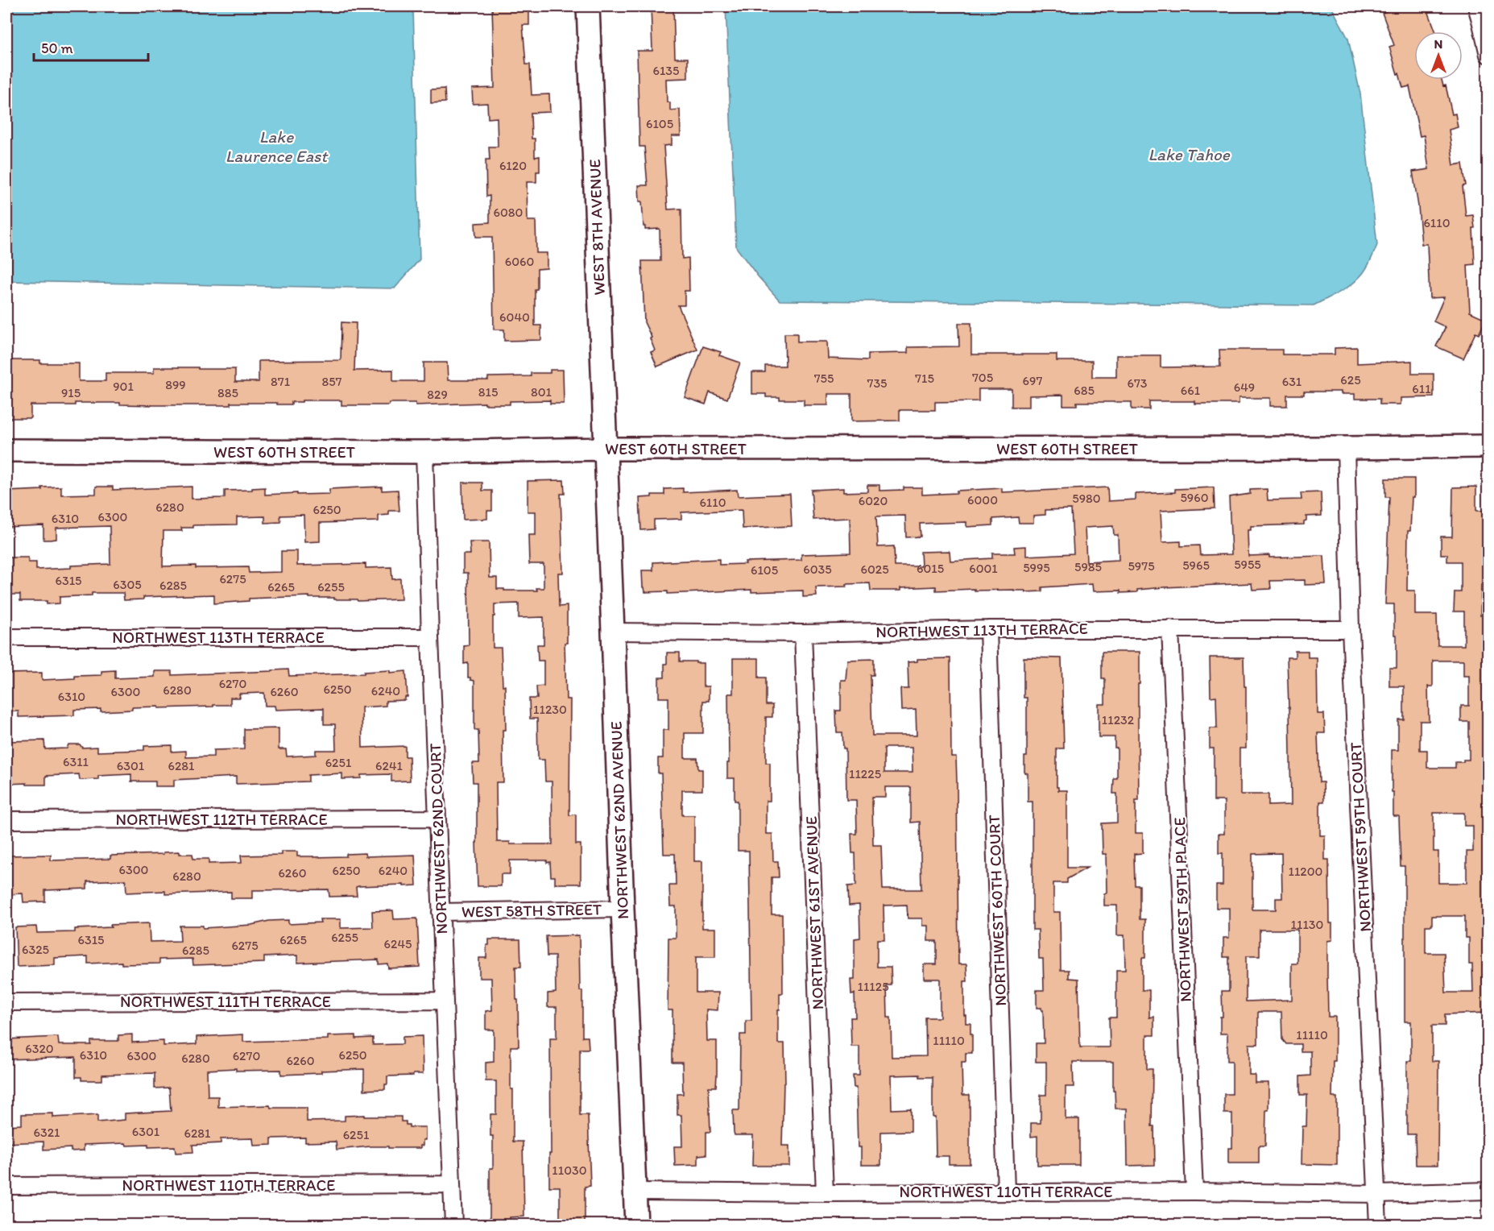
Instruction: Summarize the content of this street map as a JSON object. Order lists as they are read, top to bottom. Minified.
{"streets":{"street":["WEST 8TH AVENUE","WEST 60TH STREET","NORTHWEST 113TH TERRACE","NORTHWEST 112TH TERRACE","NORTHWEST 62ND AVENUE","NORTHWEST 59TH COURT","NORTHWEST 62ND COURT","NORTHWEST 59TH PLACE","WEST 58TH STREET","NORTHWEST 60TH COURT","NORTHWEST 61ST AVENUE","NORTHWEST 111TH TERRACE","NORTHWEST 110TH TERRACE"]},"crossings":[["WEST 8TH AVENUE","WEST 60TH STREET"],["WEST 8TH AVENUE","NORTHWEST 62ND AVENUE"],["WEST 60TH STREET","NORTHWEST 62ND AVENUE"],["WEST 60TH STREET","NORTHWEST 59TH COURT"],["WEST 60TH STREET","NORTHWEST 62ND COURT"],["NORTHWEST 113TH TERRACE","NORTHWEST 62ND AVENUE"],["NORTHWEST 113TH TERRACE","NORTHWEST 59TH COURT"],["NORTHWEST 113TH TERRACE","NORTHWEST 62ND COURT"],["NORTHWEST 113TH TERRACE","NORTHWEST 59TH PLACE"],["NORTHWEST 113TH TERRACE","NORTHWEST 60TH COURT"],["NORTHWEST 113TH TERRACE","NORTHWEST 61ST AVENUE"],["NORTHWEST 112TH TERRACE","NORTHWEST 62ND COURT"],["NORTHWEST 62ND AVENUE","WEST 58TH STREET"],["NORTHWEST 62ND AVENUE","NORTHWEST 110TH TERRACE"],["NORTHWEST 59TH COURT","NORTHWEST 110TH TERRACE"],["NORTHWEST 62ND COURT","WEST 58TH STREET"],["NORTHWEST 62ND COURT","NORTHWEST 111TH TERRACE"],["NORTHWEST 62ND COURT","NORTHWEST 110TH TERRACE"],["NORTHWEST 59TH PLACE","NORTHWEST 110TH TERRACE"],["NORTHWEST 60TH COURT","NORTHWEST 110TH TERRACE"],["NORTHWEST 61ST AVENUE","NORTHWEST 110TH TERRACE"]],"water":["Lake Laurence East","Lake Tahoe"],"house_numbers":["6135","6105","6120","6080","6110","6060","6040","705","755","715","625","697","871","857","631","735","673","899","901","649","611","685","661","815","801","915","885","829","5960","5980","6000","6020","6110","6280","6250","6300","6310","5955","5965","5975","5985","5995","6015","6001","6035","6025","6105","6275","6315","6305","6285","6265","6255","6270","6250","6280","6240","6300","6260","6310","11230","11232","6311","6251","6301","6281","6241","11225","6300","6250","6240","11200","6260","6280","11130","6255","6315","6265","6245","6275","6325","6285","11125","11110","11110","6320","6310","6250","6300","6270","6280","6260","6301","6321","6281","6251","11030"],"scale_bar":"50 m","north":"top"}
